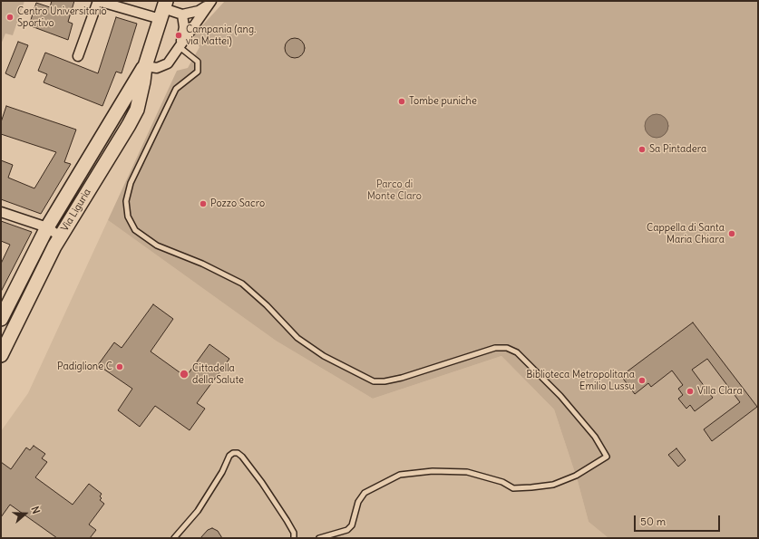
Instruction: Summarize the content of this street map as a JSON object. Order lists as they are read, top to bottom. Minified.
{"streets":{"street":["Via Liguria"]},"parks":["Parco di Monte Claro"],"places":["Centro Universitario Sportivo","Campania (ang. via Mattei)","Tombe puniche","Sa Pintadera","Pozzo Sacro","Cappella di Santa Maria Chiara","Padiglione C","Cittadella della Salute","Biblioteca Metropolitana Emilio Lussu","Villa Clara"],"scale_bar":"50 m","north":"right"}
